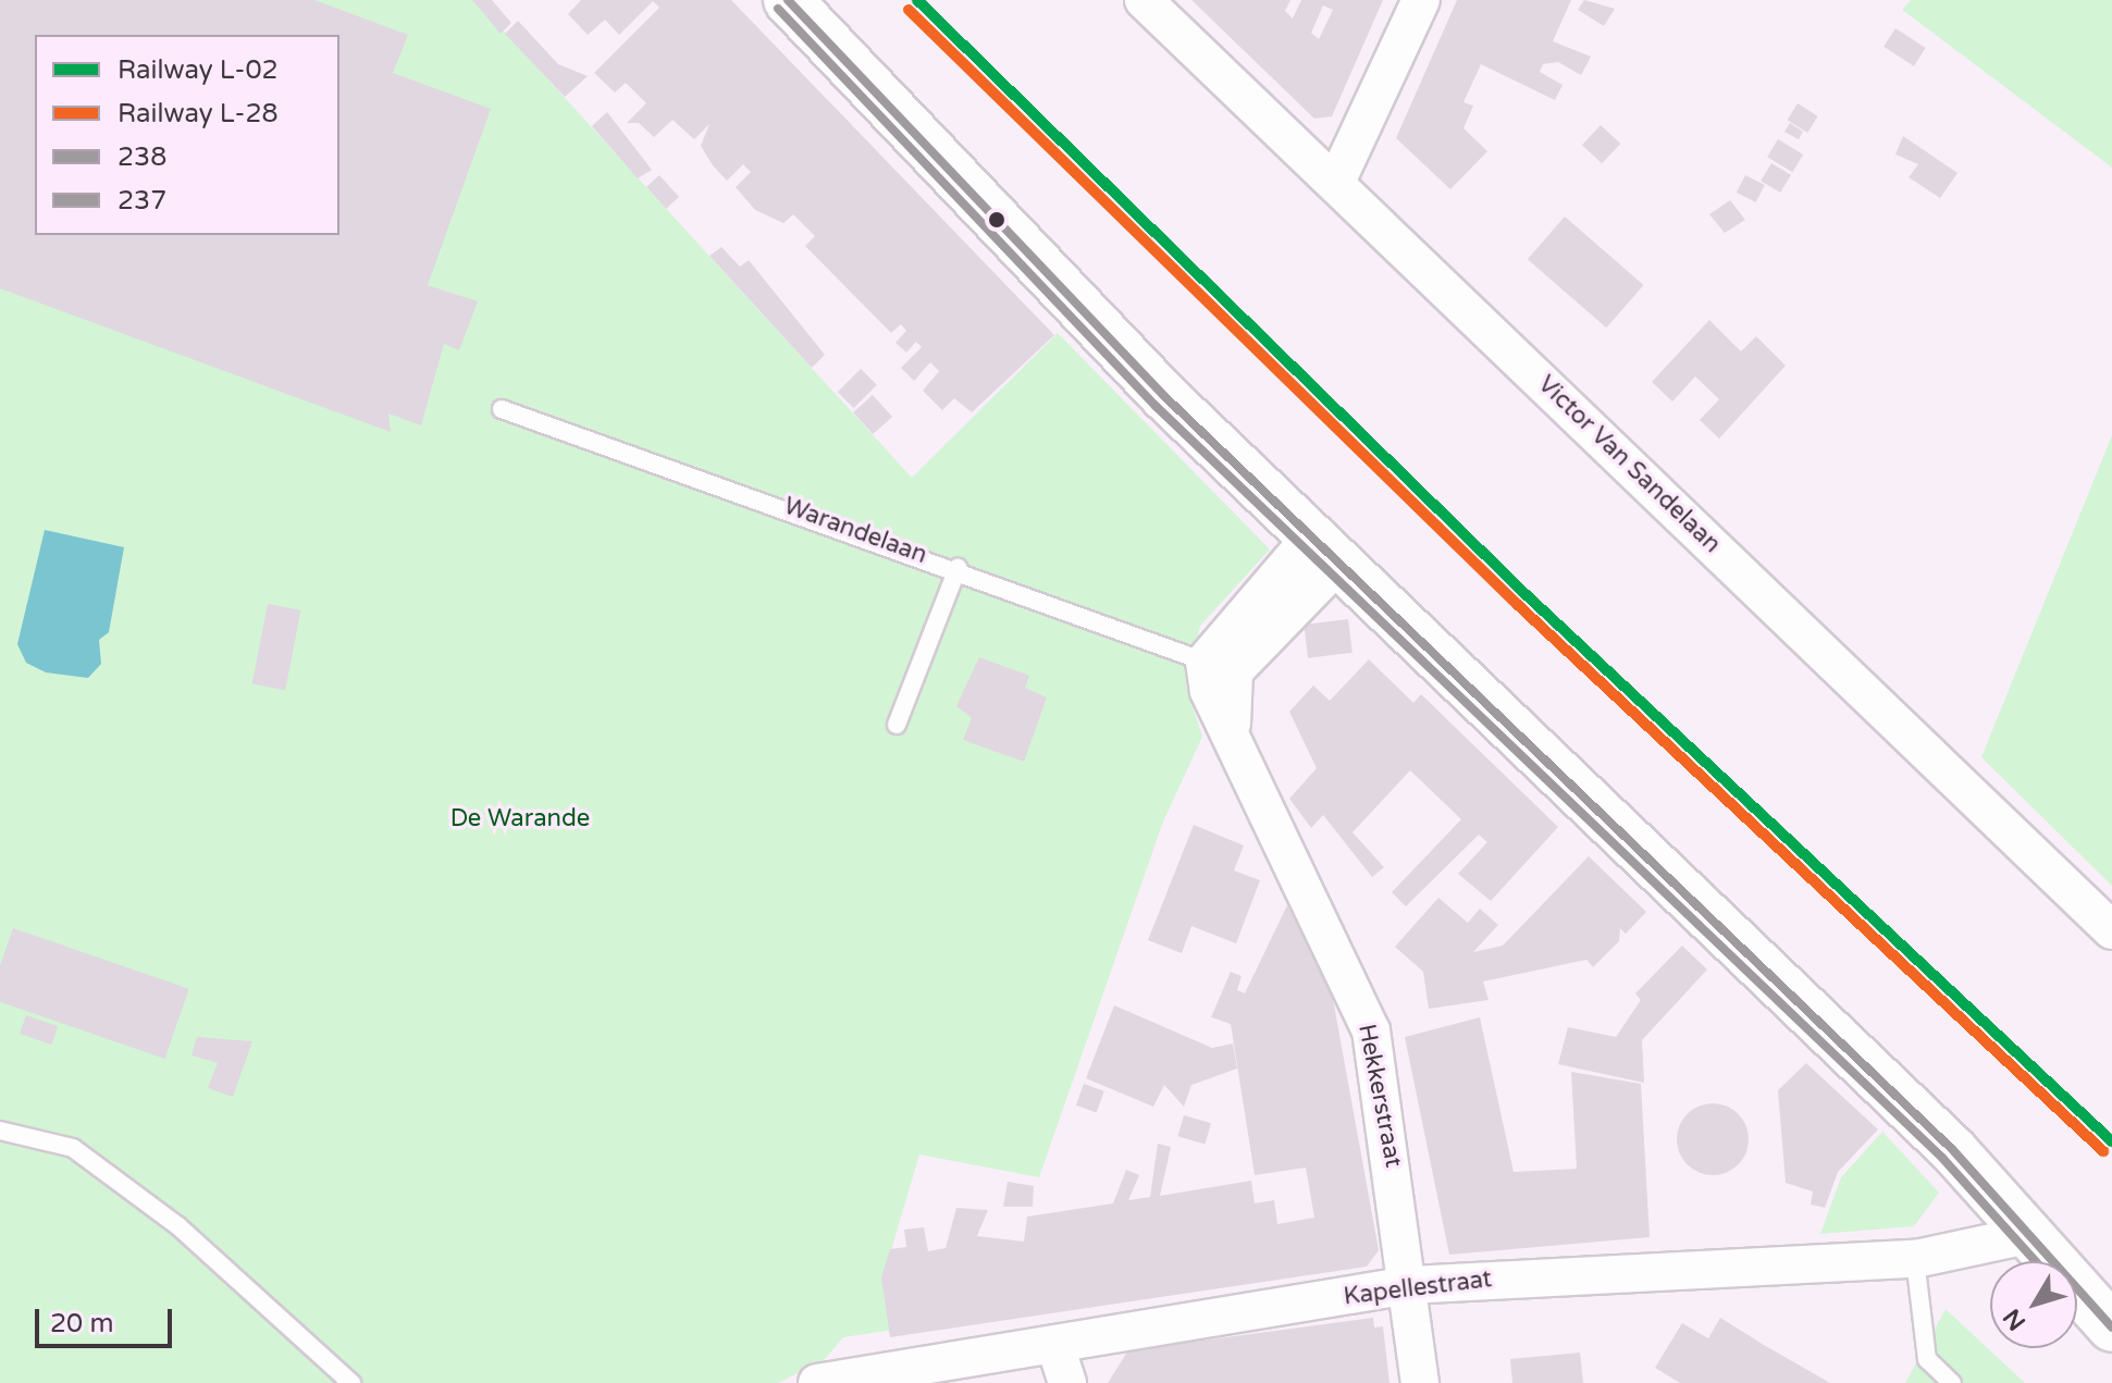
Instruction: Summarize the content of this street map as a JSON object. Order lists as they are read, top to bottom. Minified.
{"streets":{"street":["Victor Van Sandelaan","Hekkerstraat","Kapellestraat"],"lane":["Warandelaan"]},"crossings":[["Warandelaan","Hekkerstraat"],["Hekkerstraat","Kapellestraat"]],"parks":["De Warande"],"lines":["rail line L-02","transit line 238","transit line 237","rail line L-28"],"legend":["Railway L-02","Railway L-28","238","237"],"scale_bar":"20 m","north":"bottom left"}
